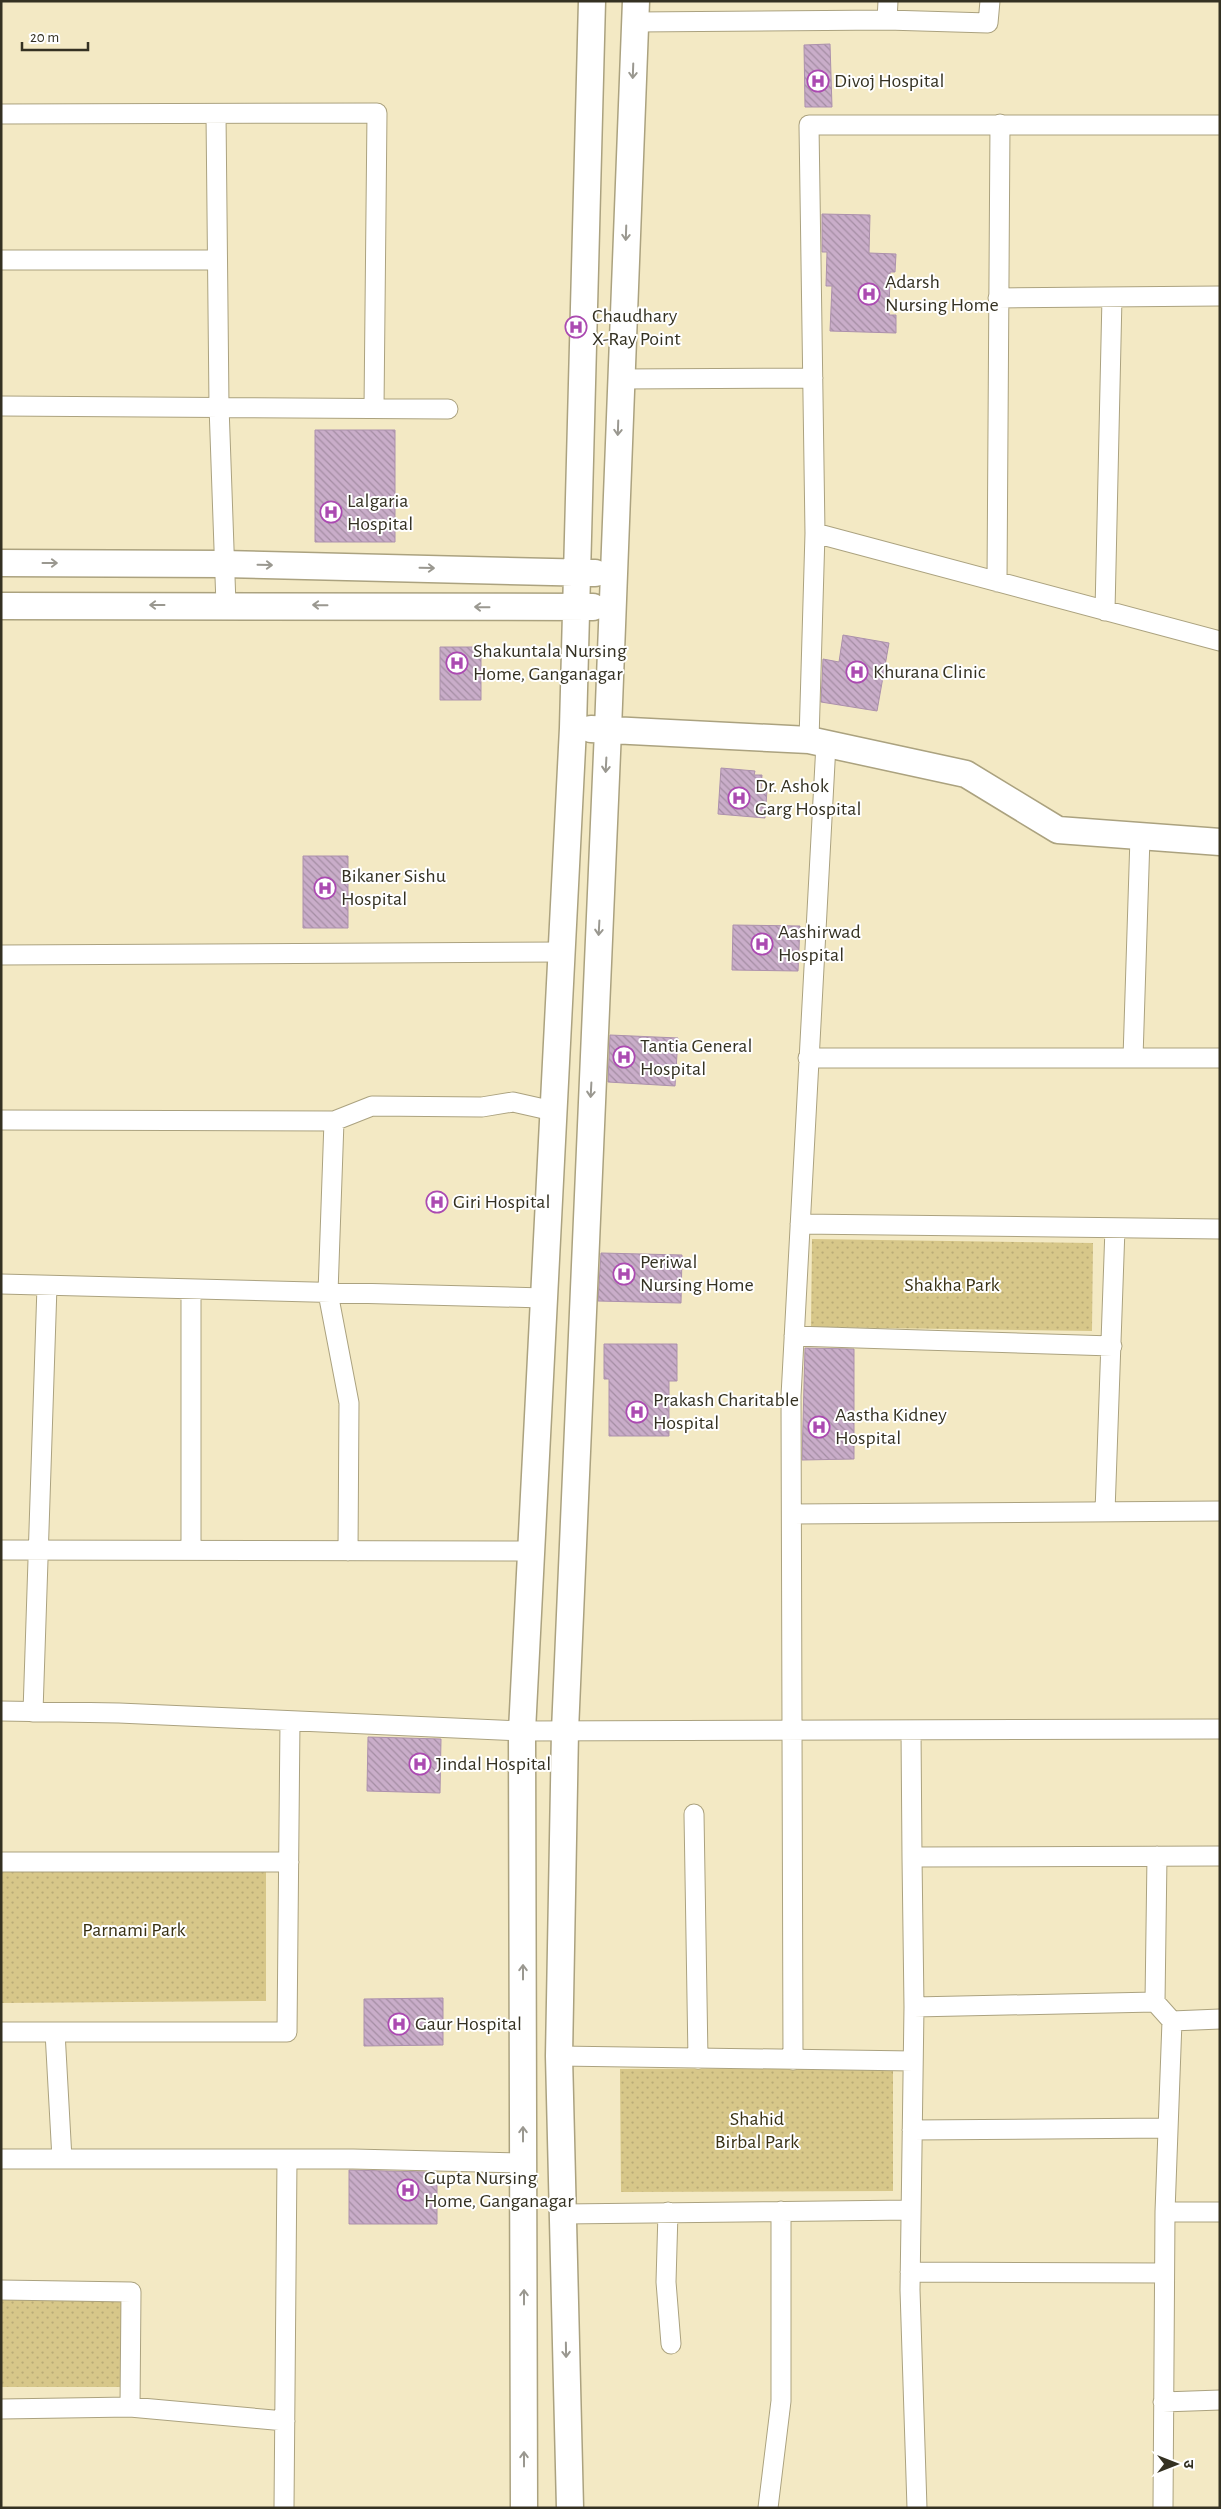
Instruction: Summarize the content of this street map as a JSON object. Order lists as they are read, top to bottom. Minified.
{"parks":["Shakha Park","Parnami Park","Shahid Birbal Park"],"places":{"hospital":["Divoj Hospital","Adarsh Nursing Home","Chaudhary X-Ray Point","Lalgaria Hospital","Shakuntala Nursing Home, Ganganagar","Khurana Clinic","Dr. Ashok Garg Hospital","Bikaner Sishu Hospital","Aashirwad Hospital","Tantia General Hospital","Giri Hospital","Periwal Nursing Home","Prakash Charitable Hospital","Aastha Kidney Hospital","Jindal Hospital","Gaur Hospital","Gupta Nursing Home, Ganganagar"]},"scale_bar":"20 m","north":"right"}
